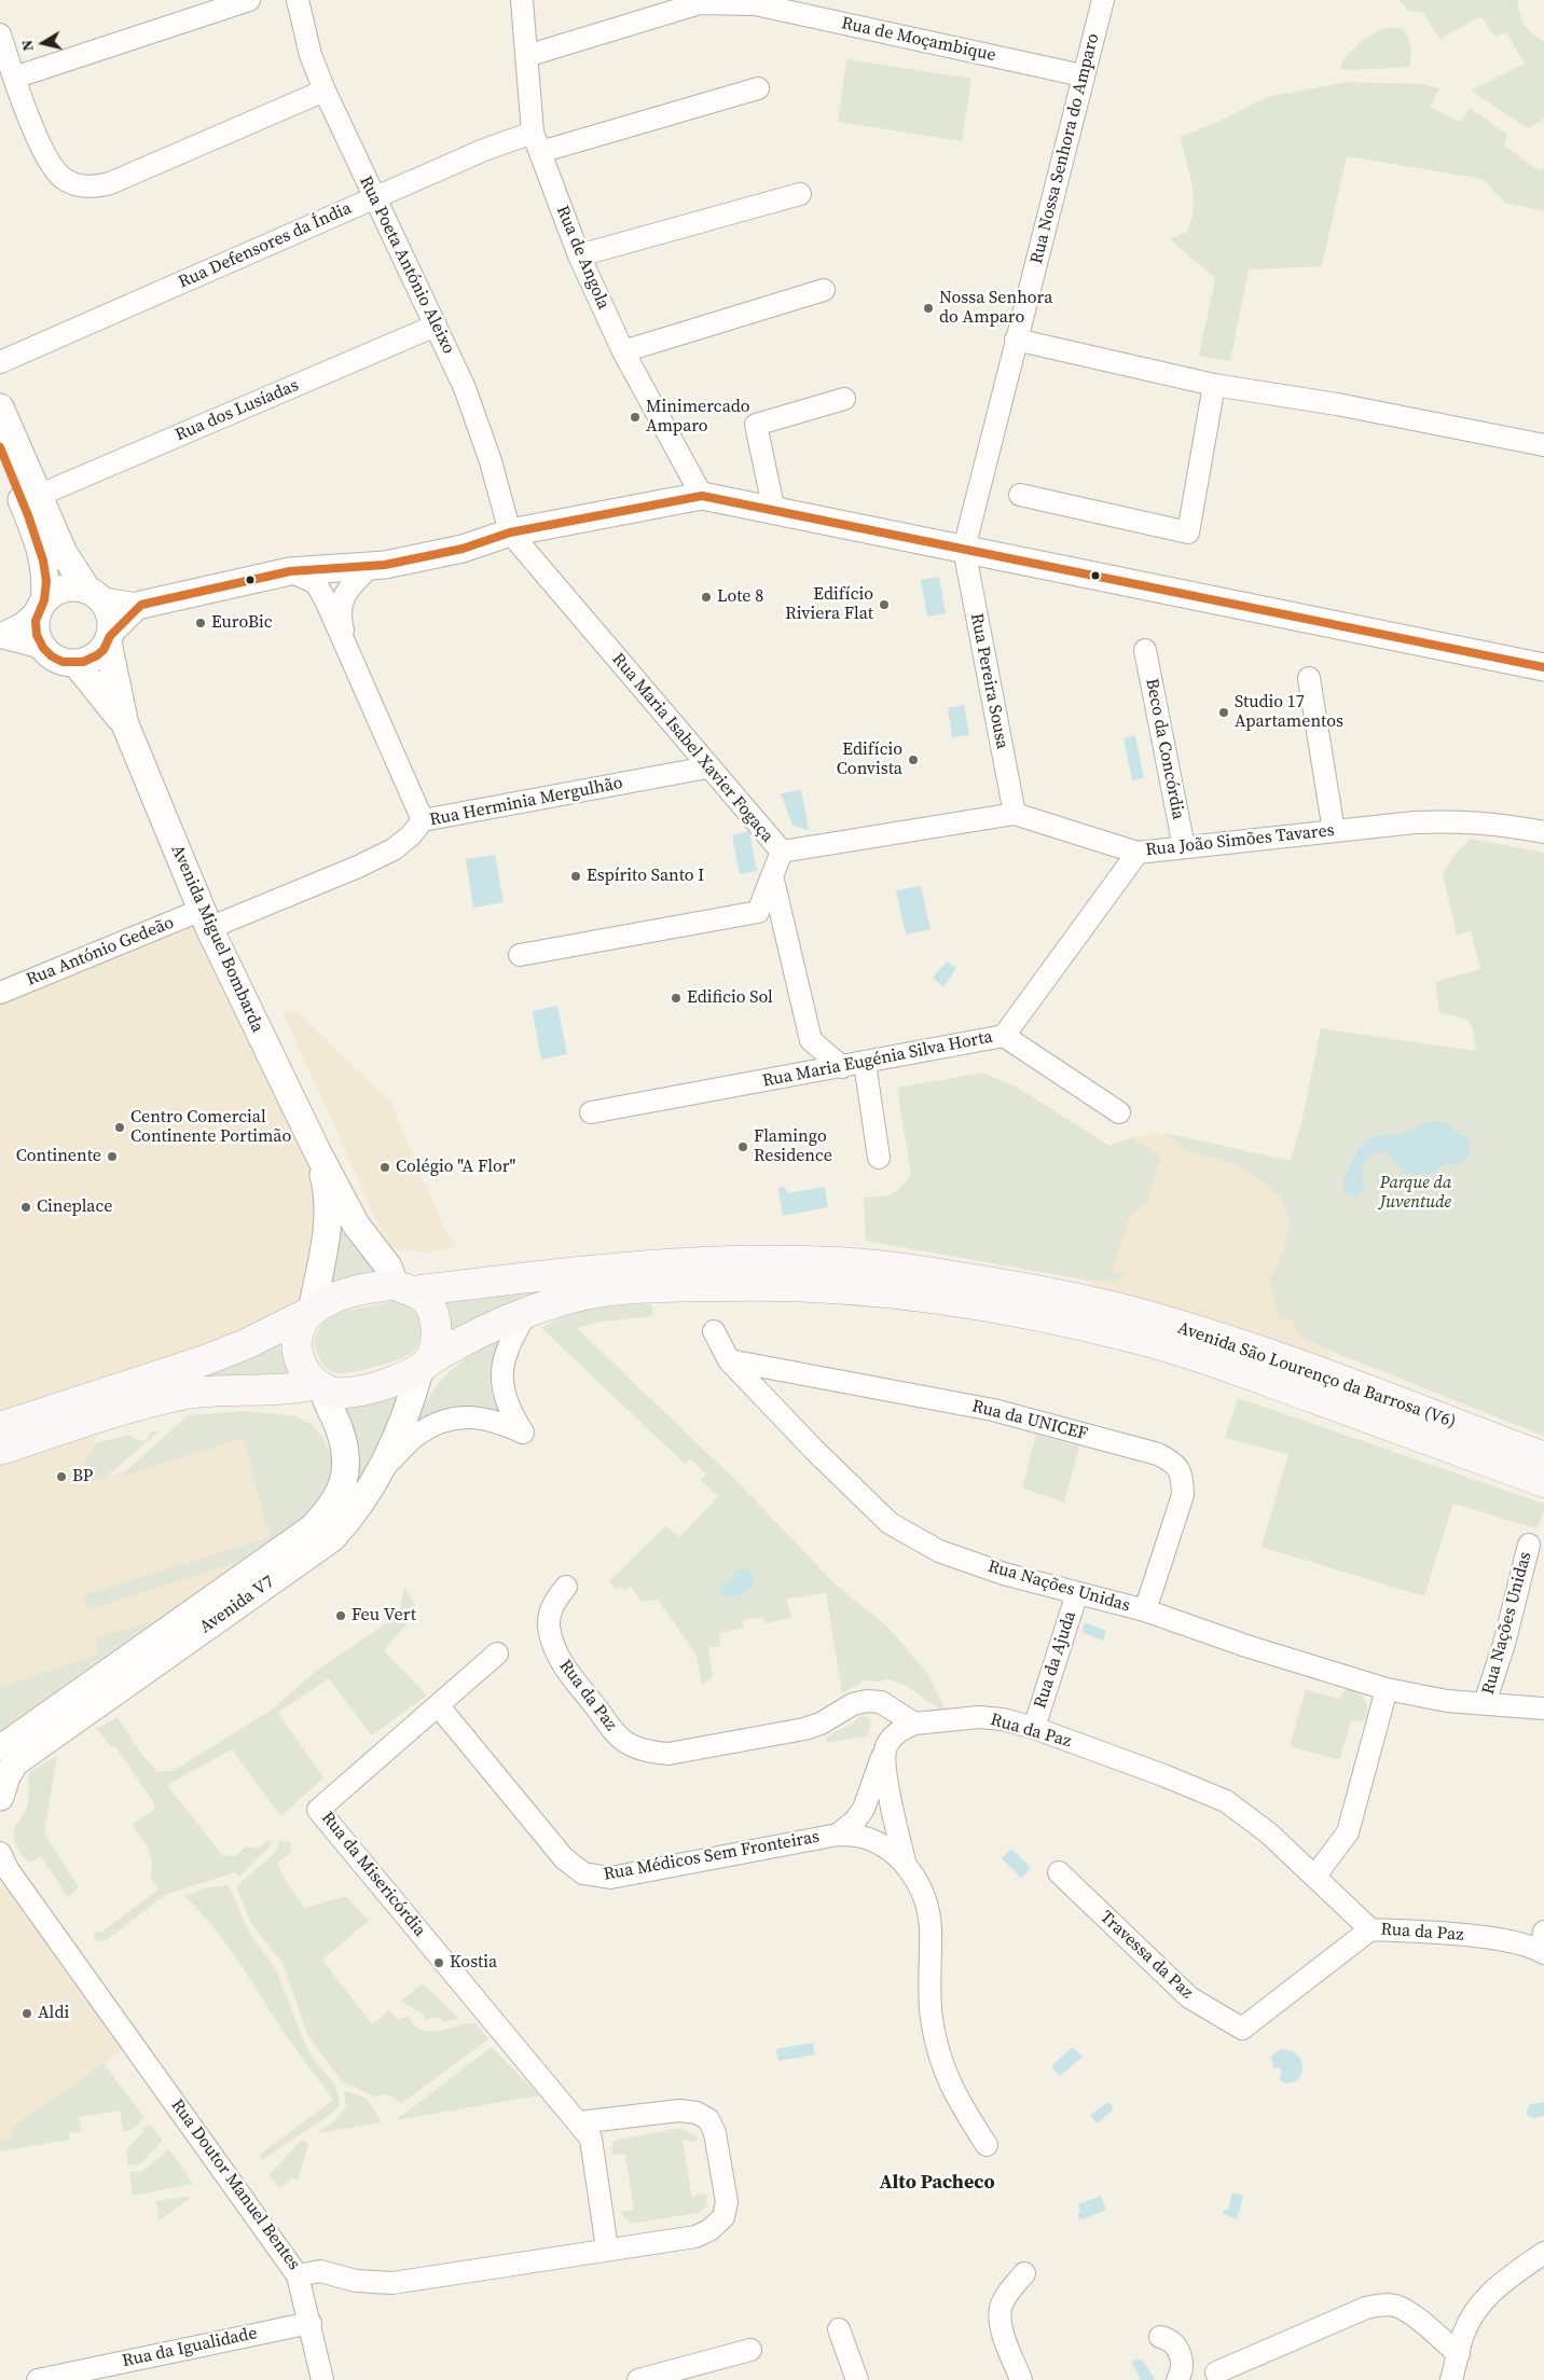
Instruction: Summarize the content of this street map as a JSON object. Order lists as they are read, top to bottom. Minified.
{"streets":{"main road":["Avenida São Lourenço da Barrosa (V6)"],"street":["Rua de Moçambique","Rua Nossa Senhora do Amparo","Rua Defensores da Índia","Rua de Angola","Rua Poeta António Aleixo","Rua dos Lusíadas","Rua Pereira Sousa","Rua Maria Isabel Xavier Fogaça","Beco da Concórdia","Rua Herminia Mergulhão","Rua João Simões Tavares","Avenida Miguel Bombarda","Rua António Gedeão","Rua Maria Eugénia Silva Horta","Rua da UNICEF","Rua Nações Unidas","Avenida V7","Rua da Ajuda","Rua da Paz","Rua Médicos Sem Fronteiras","Rua da Misericórdia","Travessa da Paz","Rua Doutor Manuel Bentes","Rua da Igualidade"]},"crossings":[["Rua de Moçambique","Rua Nossa Senhora do Amparo"],["Rua de Moçambique","Rua de Angola"],["Rua Nossa Senhora do Amparo","Rua Pereira Sousa"],["Rua Defensores da Índia","Rua de Angola"],["Rua Defensores da Índia","Rua Poeta António Aleixo"],["Rua Poeta António Aleixo","Rua dos Lusíadas"],["Rua Poeta António Aleixo","Rua Maria Isabel Xavier Fogaça"],["Rua Pereira Sousa","Rua João Simões Tavares"],["Rua Maria Isabel Xavier Fogaça","Rua Herminia Mergulhão"],["Rua Maria Isabel Xavier Fogaça","Rua João Simões Tavares"],["Beco da Concórdia","Rua João Simões Tavares"],["Rua Herminia Mergulhão","Avenida Miguel Bombarda"],["Rua Herminia Mergulhão","Rua António Gedeão"],["Rua João Simões Tavares","Rua Maria Eugénia Silva Horta"],["Avenida Miguel Bombarda","Rua António Gedeão"],["Avenida São Lourenço da Barrosa (V6)","Avenida V7"],["Rua da UNICEF","Rua Nações Unidas"],["Rua Nações Unidas","Rua da Ajuda"],["Rua da Ajuda","Rua da Paz"],["Rua da Paz","Rua Médicos Sem Fronteiras"],["Rua da Paz","Travessa da Paz"],["Rua Médicos Sem Fronteiras","Rua da Misericórdia"],["Rua da Misericórdia","Rua Doutor Manuel Bentes"]],"districts":["Alto Pacheco"],"parks":["Parque da Juventude"],"places":["Nossa Senhora do Amparo","Minimercado Amparo","Lote 8","Edifício Riviera Flat","EuroBic","Studio 17 Apartamentos","Edifício Convista","Espírito Santo I","Edificio Sol","Centro Comercial Continente Portimão","Flamingo Residence","Continente","Colégio \"A Flor\"","Cineplace","BP","Feu Vert","Kostia","Aldi"],"north":"left"}
